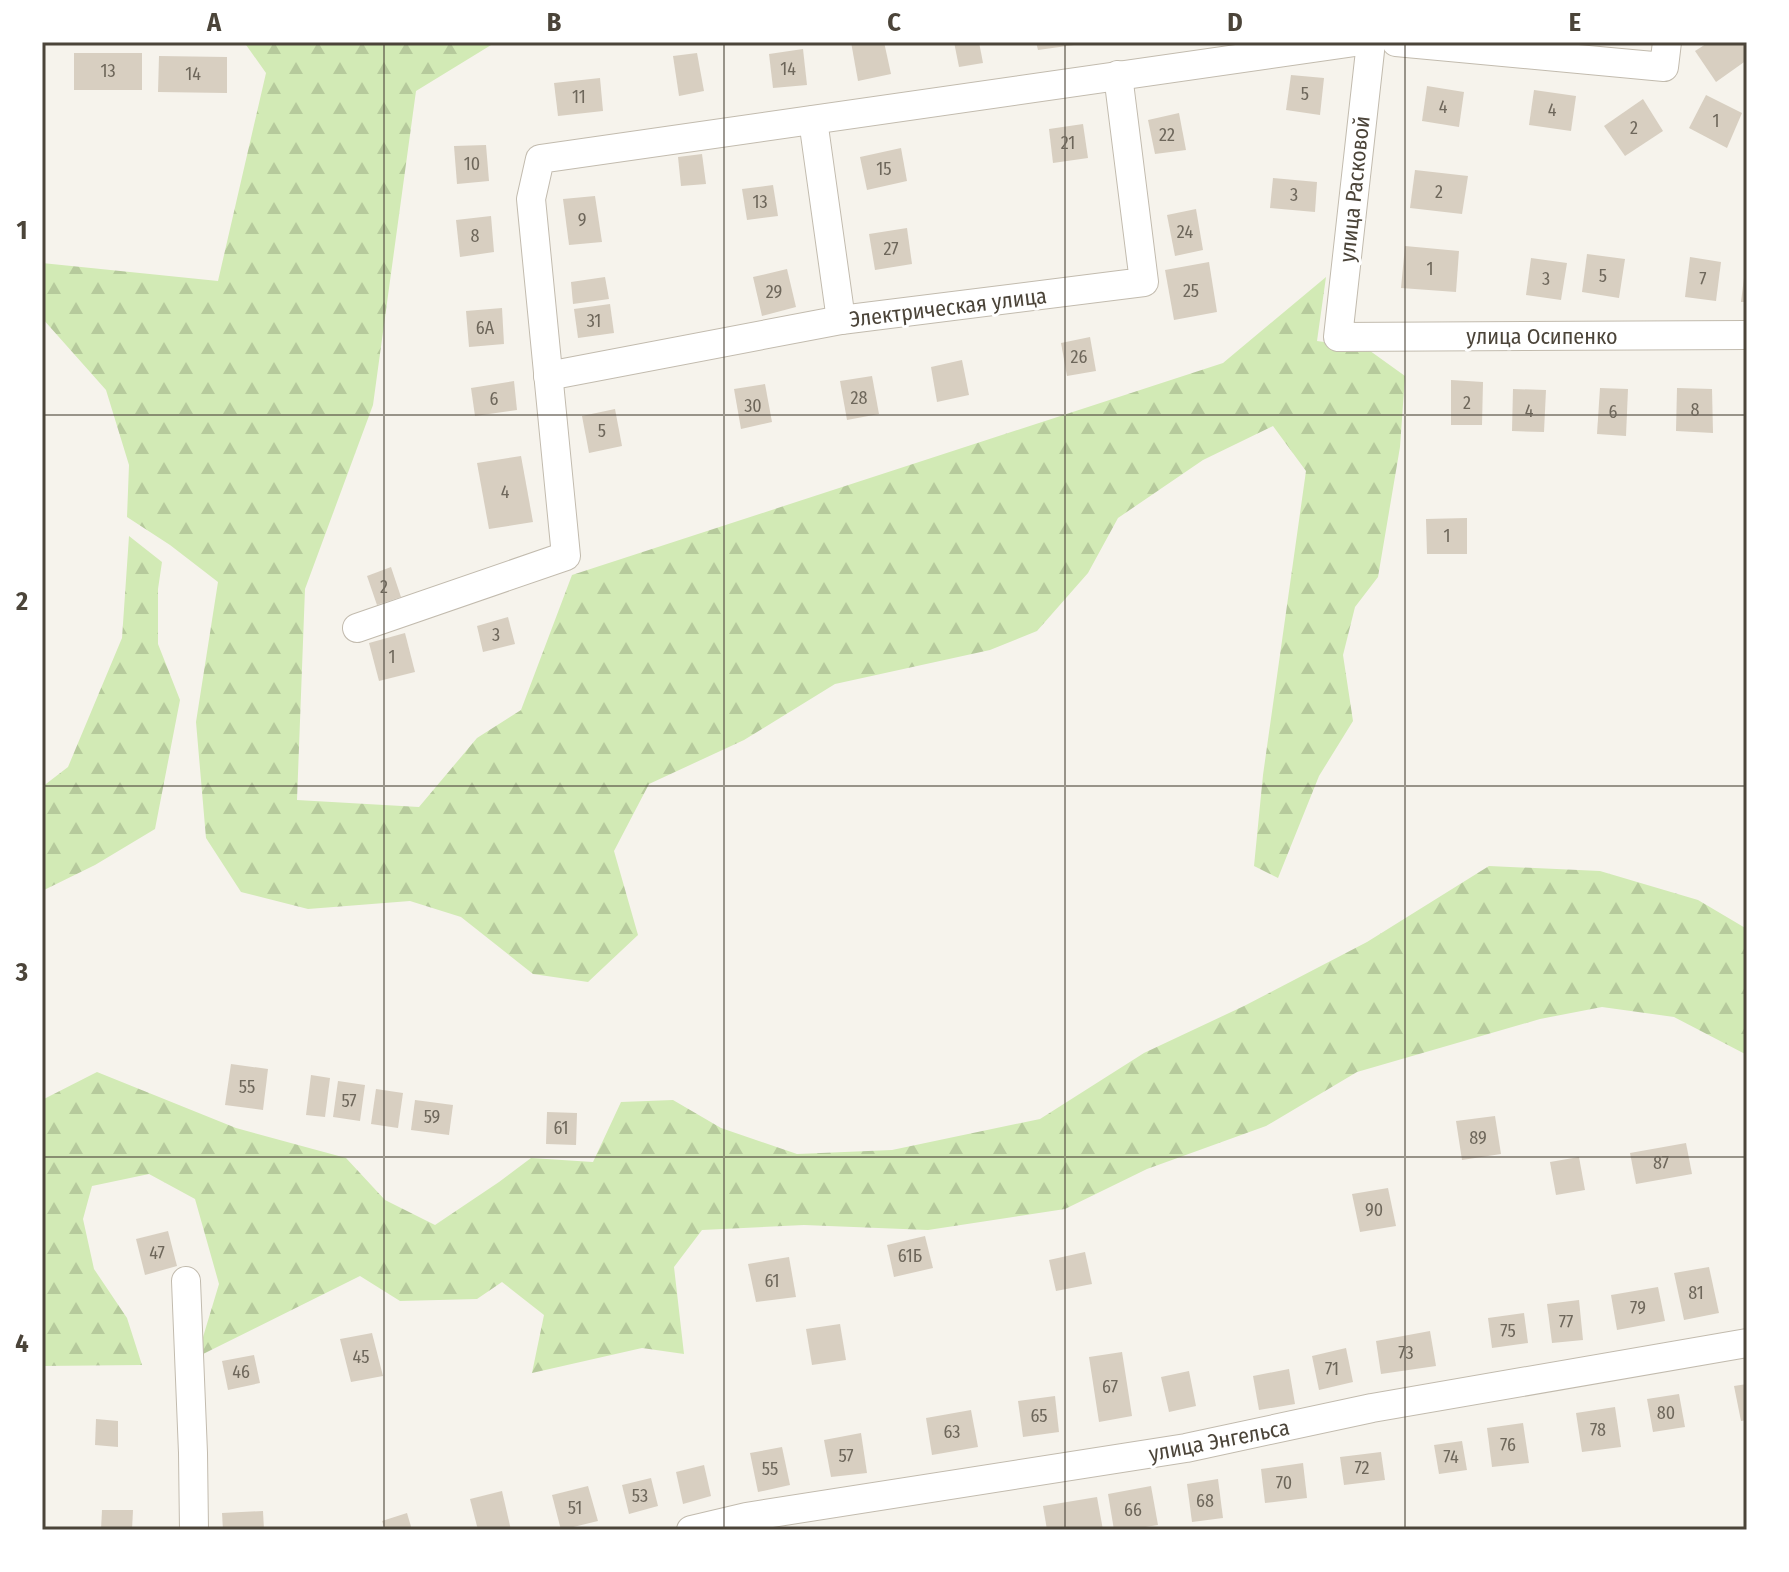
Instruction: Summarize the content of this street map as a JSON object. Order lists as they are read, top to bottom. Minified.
{"streets":{"street":["улица Расковой","Электрическая улица","улица Осипенко","улица Энгельса"]},"crossings":[["улица Расковой","улица Осипенко"]],"house_numbers":["14","13","14","5","11","4","4","1","2","22","21","10","15","2","3","13","9","24","8","27","1","5","3","7","25","29","31","6А","26","28","6","2","30","8","4","6","5","4","1","2","3","1","55","57","59","61","89","87","90","47","61Б","61","81","79","77","75","73","45","71","46","67","80","65","78","63","76","57","74","72","55","70","53","68","51","66"],"grid":{"columns":["A","B","C","D","E"],"rows":["1","2","3","4"]}}
